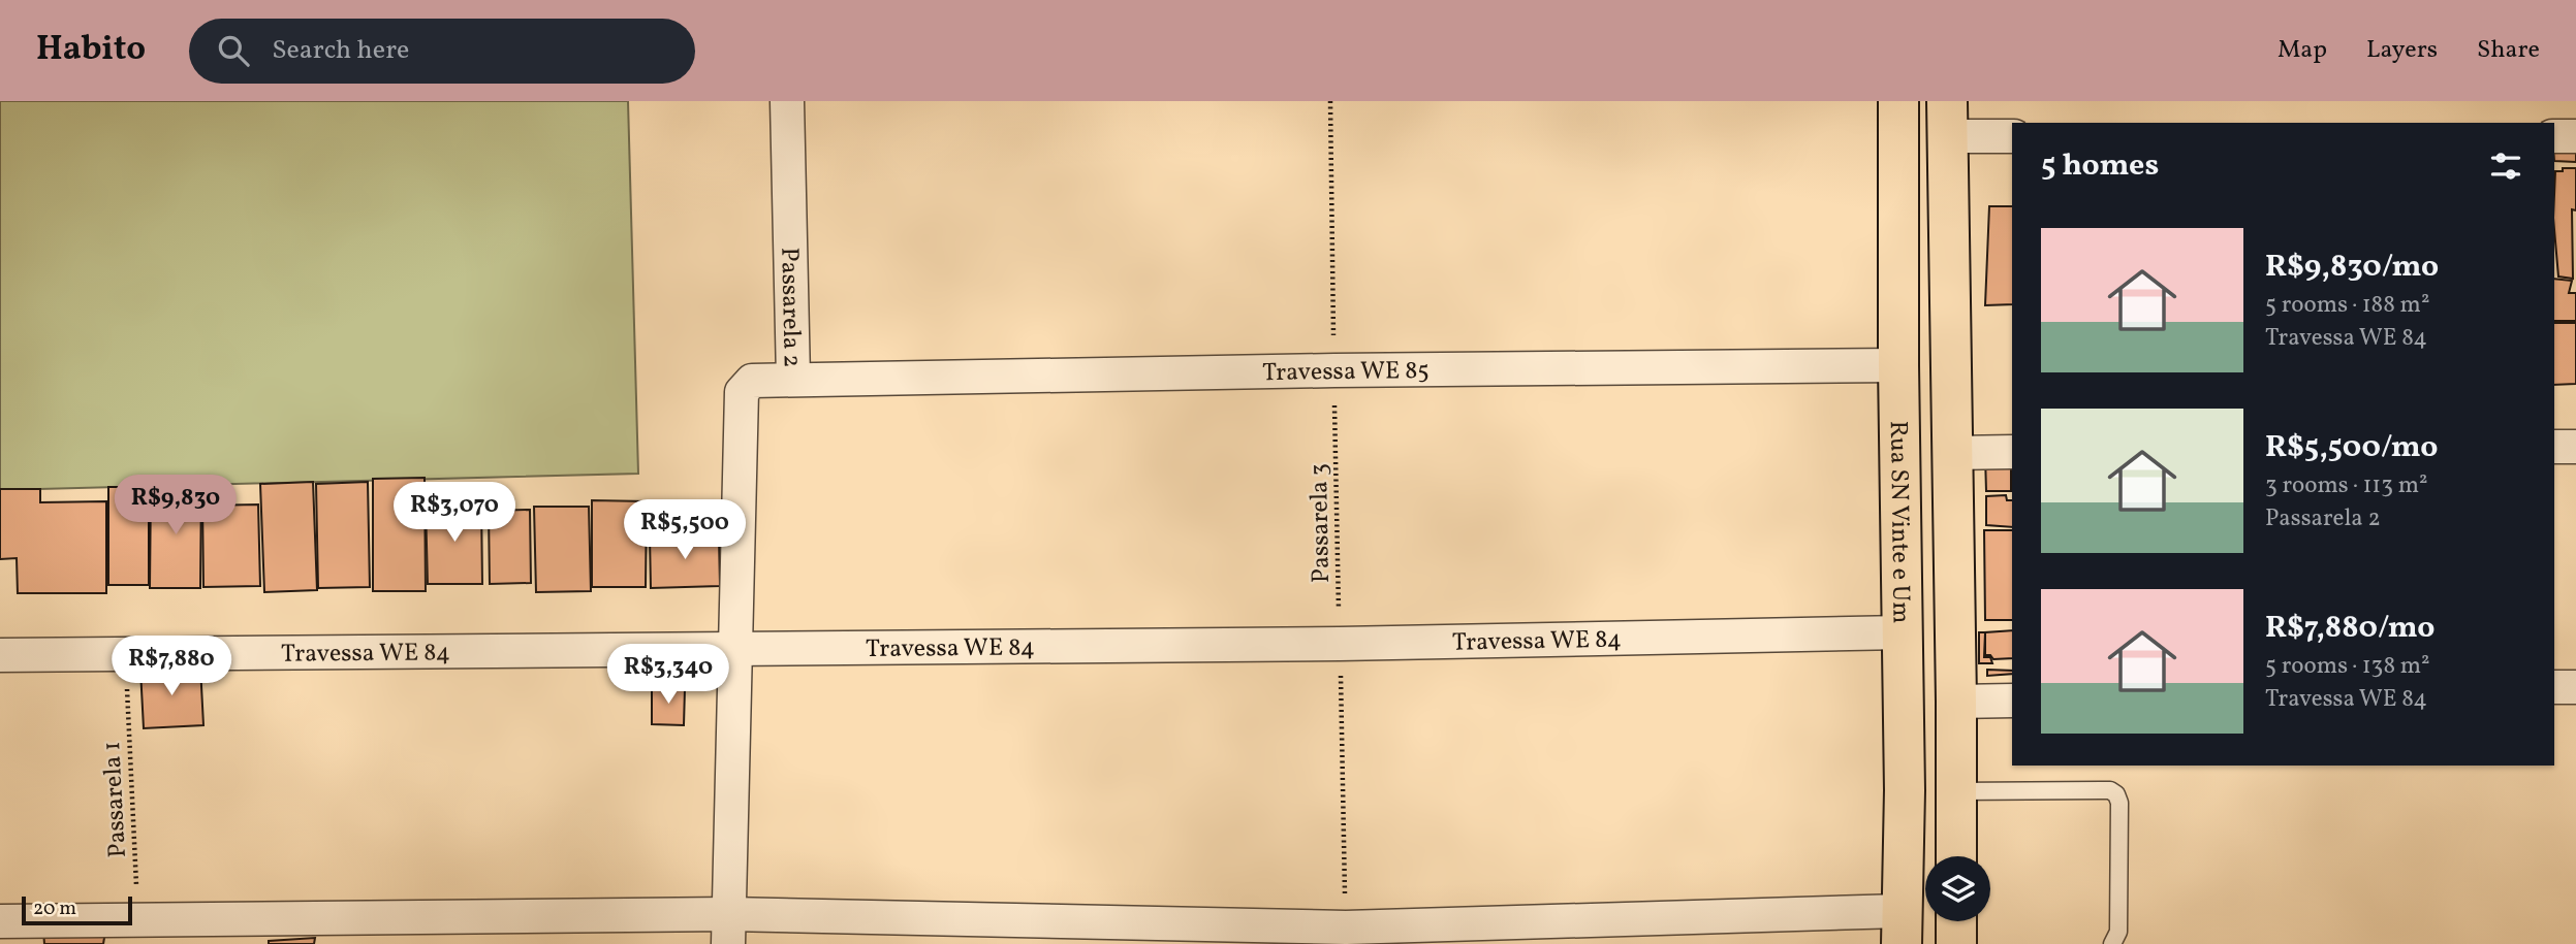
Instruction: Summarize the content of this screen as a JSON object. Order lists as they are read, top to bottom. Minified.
{"streets":{"main road":["Rua SN Vinte e Um"],"street":["Passarela 2","Travessa WE 85","Travessa WE 84"],"path":["Passarela 3","Passarela 1"]},"crossings":[["Passarela 2","Travessa WE 85"],["Passarela 2","Travessa WE 84"],["Travessa WE 85","Passarela 3"],["Travessa WE 85","Rua SN Vinte e Um"],["Passarela 3","Travessa WE 84"],["Rua SN Vinte e Um","Travessa WE 84"],["Travessa WE 84","Passarela 1"]],"scale_bar":"20 m","page":{"header":"Habito","search":"Search here","nav":["Map","Layers","Share"],"heading":"5 homes","list":[{"name":"R$9,830/mo","note":"5 rooms · 188 m² · Travessa WE 84"},{"name":"R$5,500/mo","note":"3 rooms · 113 m² · Passarela 2"},{"name":"R$7,880/mo","note":"5 rooms · 138 m² · Travessa WE 84"}],"price":["R$9,830","R$3,070","R$5,500","R$7,880","R$3,340"],"scale":"20 m"}}
